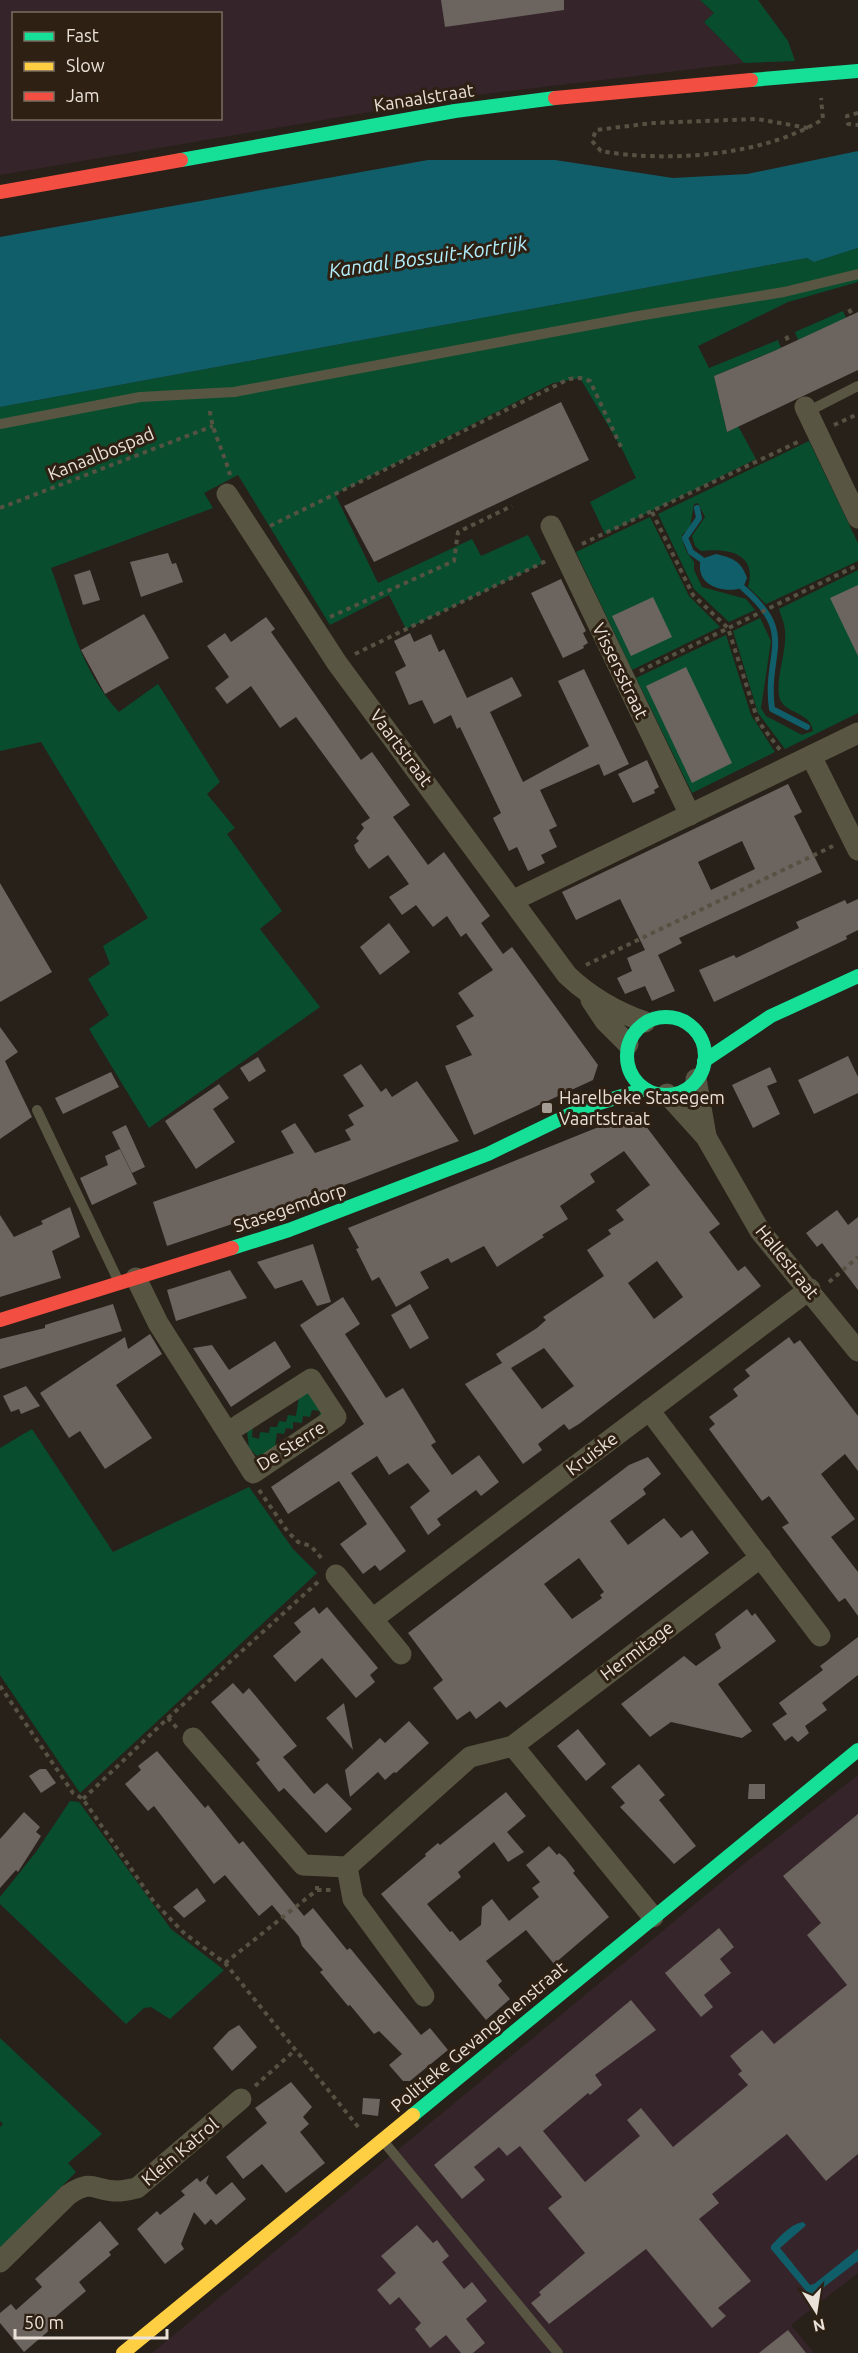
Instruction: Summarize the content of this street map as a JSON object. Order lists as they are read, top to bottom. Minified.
{"streets":{"street":["Kanaalstraat","Vissersstraat","Vaartstraat","Stasegemdorp","Hallestraat","De Sterre","Kruiske","Hermitage","Politieke Gevangenenstraat","Klein Katrol"],"path":["Kanaalbospad"]},"crossings":[["Vaartstraat","Stasegemdorp"],["Vaartstraat","Hallestraat"],["Stasegemdorp","Hallestraat"],["Stasegemdorp","De Sterre"],["Hallestraat","Kruiske"]],"water":["Kanaal Bossuit-Kortrijk"],"places":{"transit":["Harelbeke Stasegem Vaartstraat"]},"legend":["Fast","Slow","Jam"],"scale_bar":"50 m","north":"bottom"}
